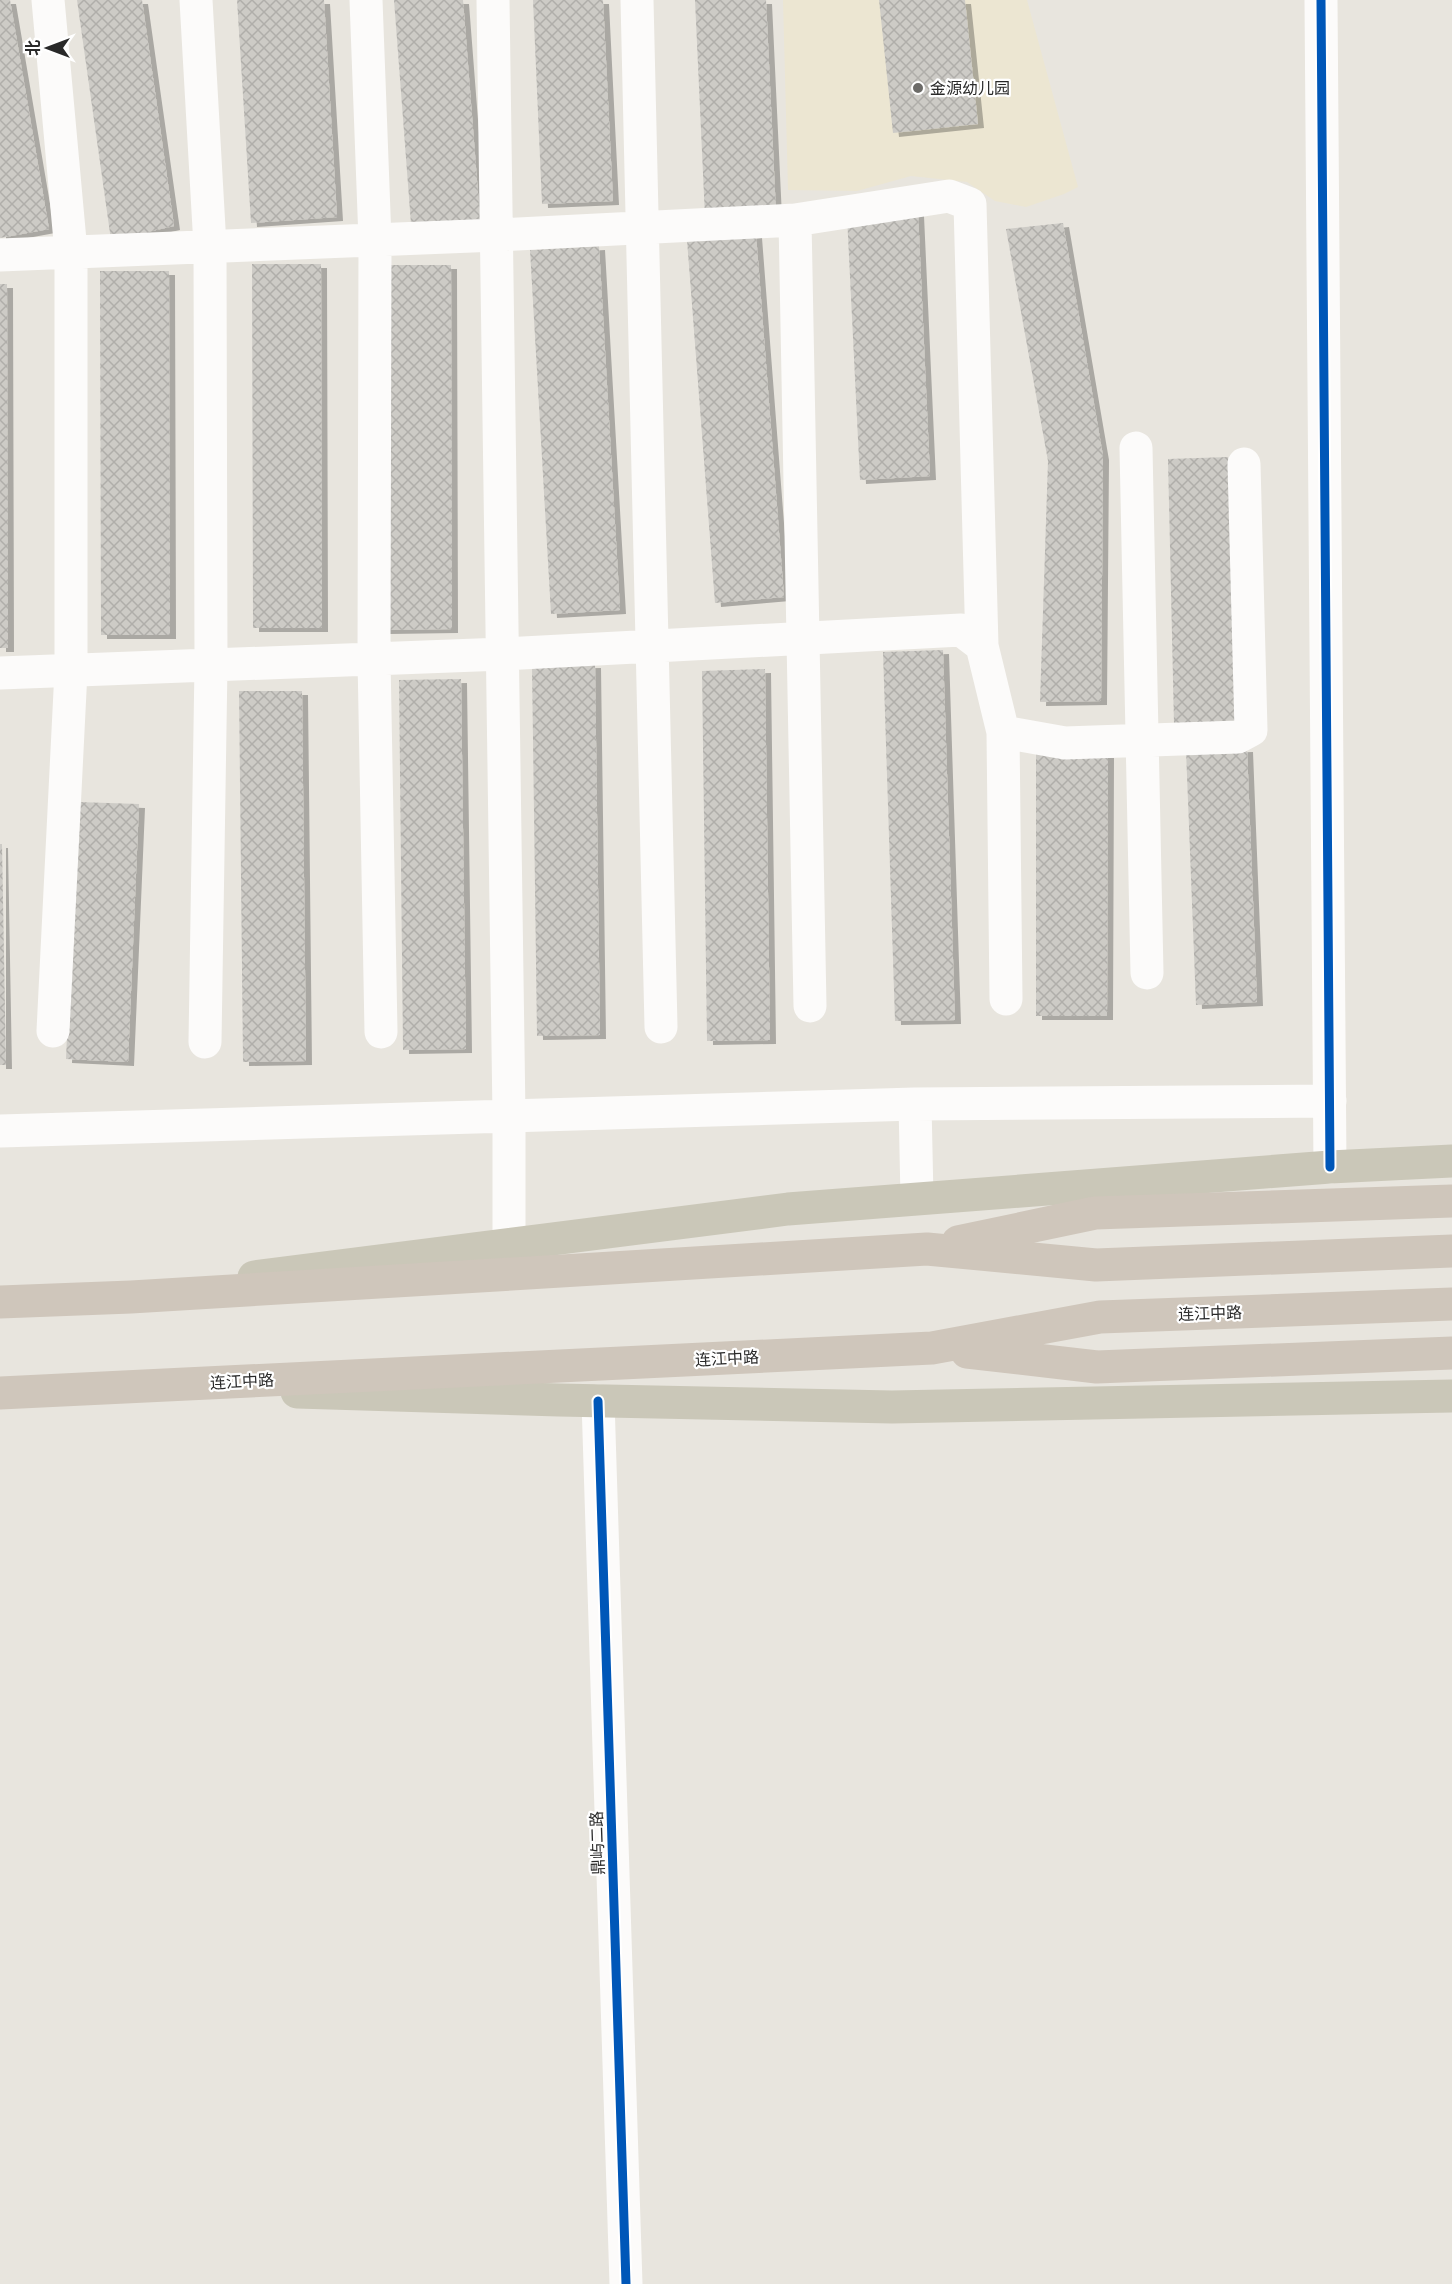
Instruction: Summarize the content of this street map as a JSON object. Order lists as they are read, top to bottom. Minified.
{"streets":{"highway":["连江中路"],"street":["鼎屿二路"]},"places":["金源幼儿园"],"north":"left"}
